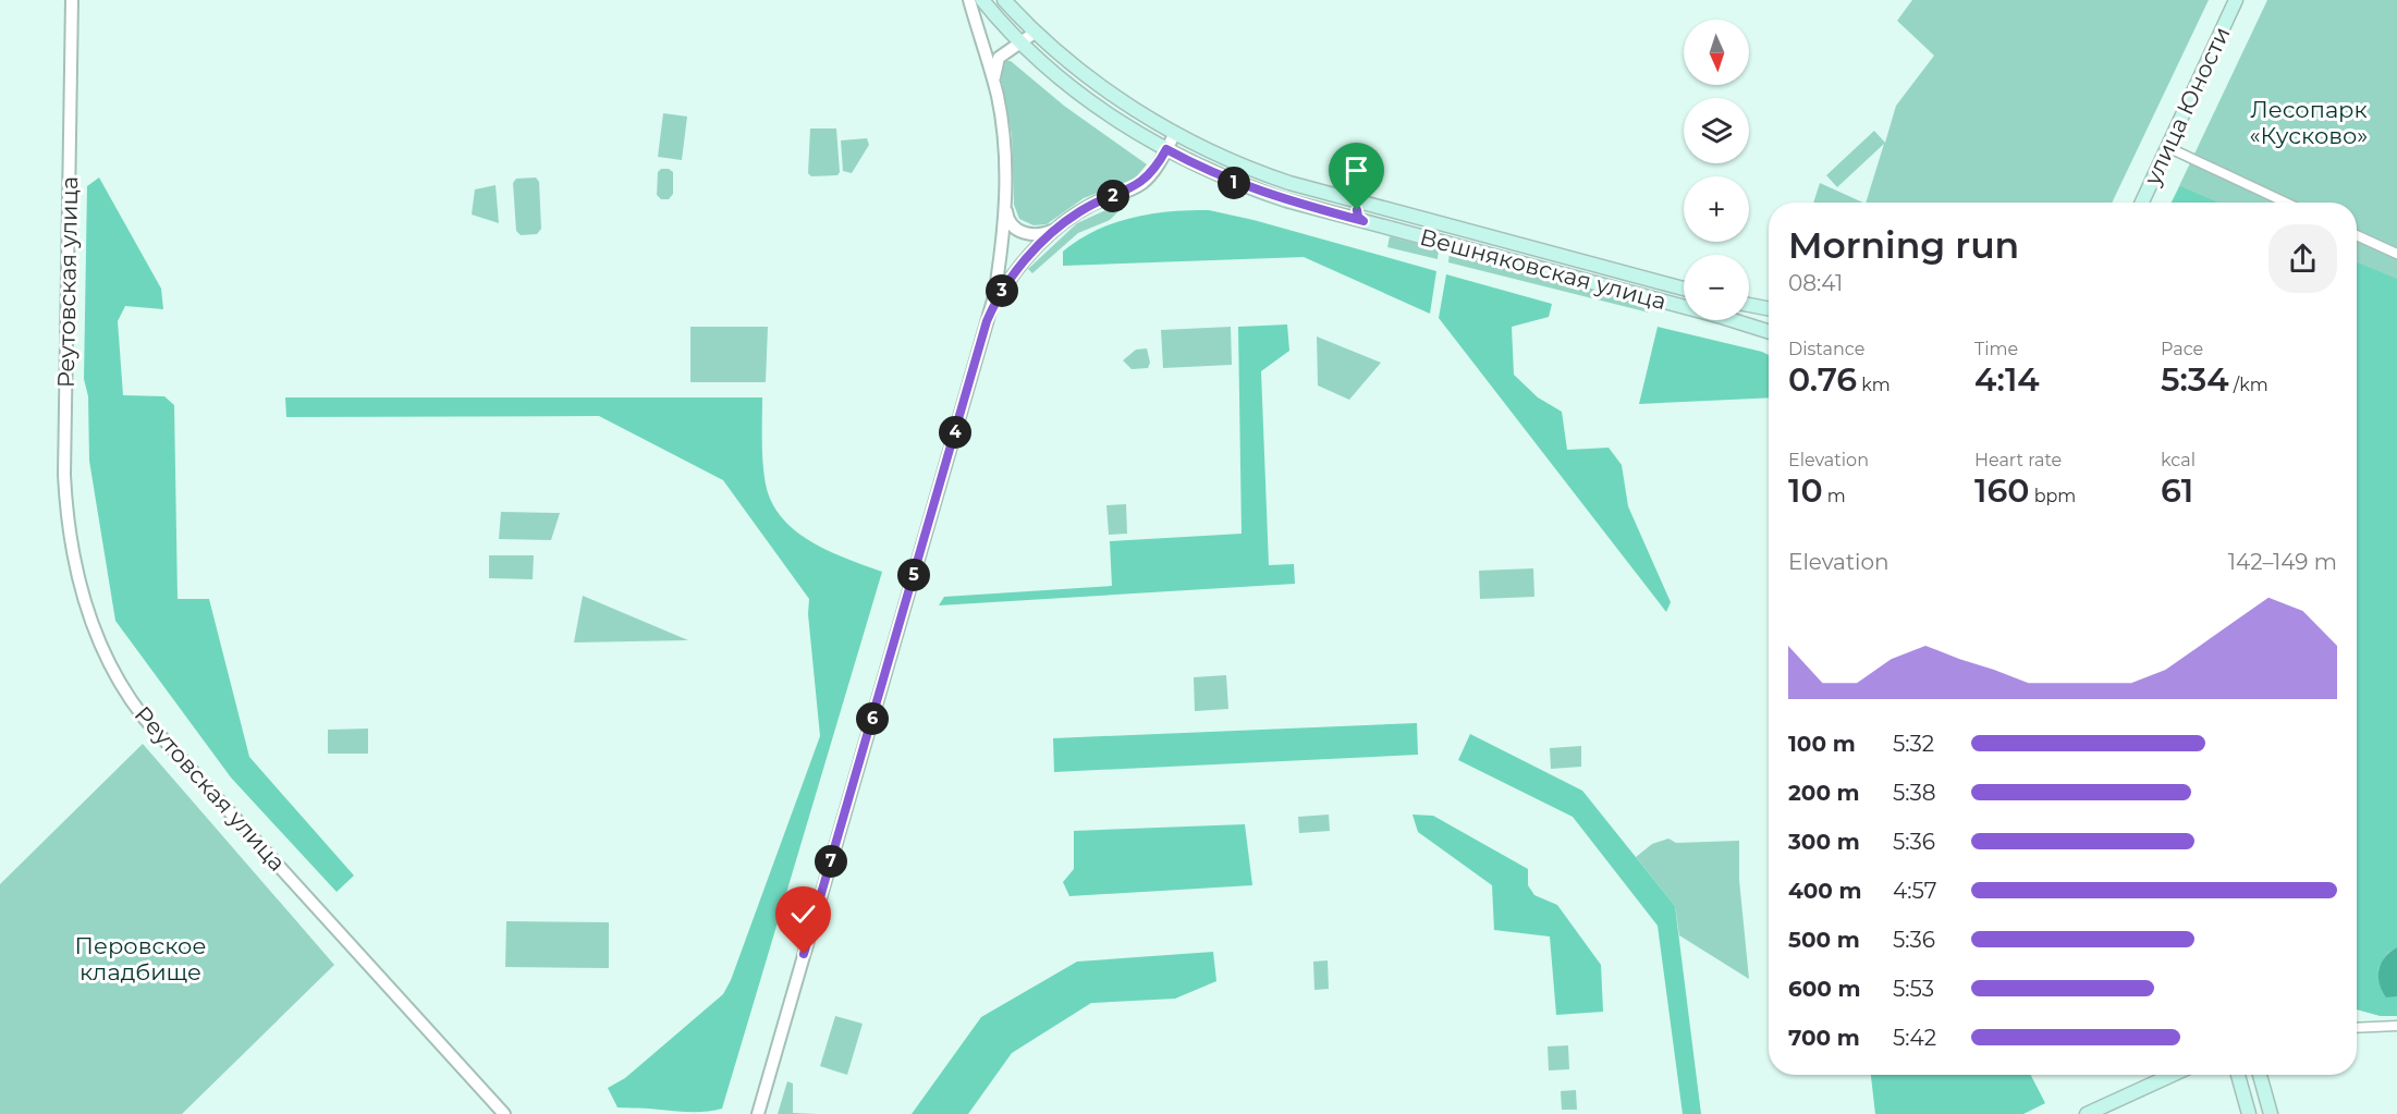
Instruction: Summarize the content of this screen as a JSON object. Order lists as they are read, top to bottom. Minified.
{"streets":{"main road":["улица Юности","Вешняковская улица"],"street":["Реутовская улица"]},"parks":["Лесопарк «Кусково»","Перовское кладбище"],"north":"bottom","page":{"map_buttons":["+","−"],"pins":["1","2","3","4","5","6","7"],"heading":["Morning run","08:41"],"stats":[["Distance","0.76 km"],["Time","4:14"],["Pace","5:34 /km"],["Elevation","10 m"],["Heart rate","160 bpm"],["kcal","61"]],"chart":["Elevation","142–149 m"],"list":[{"name":"100 m","note":"5:32"},{"name":"200 m","note":"5:38"},{"name":"300 m","note":"5:36"},{"name":"400 m","note":"4:57"},{"name":"500 m","note":"5:36"},{"name":"600 m","note":"5:53"},{"name":"700 m","note":"5:42"}]}}
